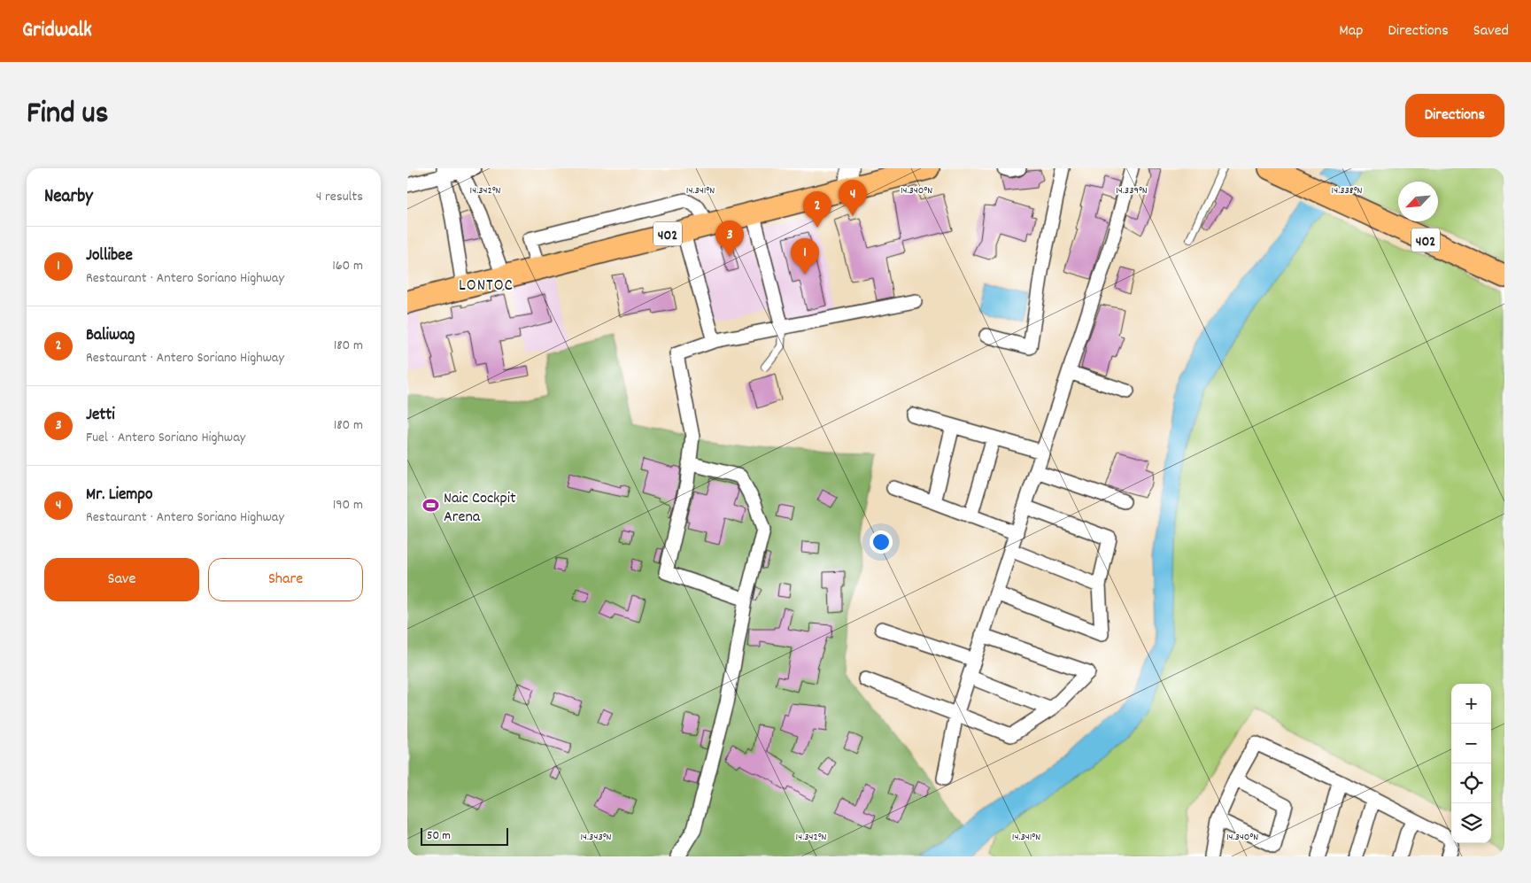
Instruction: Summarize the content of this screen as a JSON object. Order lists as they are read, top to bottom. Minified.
{"streets":{"main road":["402"]},"districts":["LONTOC"],"places":{"sports":["Naic Cockpit Arena"]},"scale_bar":"50 m","north":"bottom left","page":{"header":"Gridwalk","nav":["Map","Directions","Saved"],"title":"Find us","buttons":["Directions",["Save","Share"]],"heading":["Nearby","4 results"],"pins":["4","2","3","1"],"list":[{"mark":"1","name":"Jollibee","note":"Restaurant · Antero Soriano Highway","value":"160 m"},{"mark":"2","name":"Baliwag","note":"Restaurant · Antero Soriano Highway","value":"180 m"},{"mark":"3","name":"Jetti","note":"Fuel · Antero Soriano Highway","value":"180 m"},{"mark":"4","name":"Mr. Liempo","note":"Restaurant · Antero Soriano Highway","value":"190 m"}],"map_buttons":["+","−"],"scale":"50 m"},"coordinates":["14.341°N","14.342°N","14.340°N","14.339°N","14.338°N","14.343°N"]}
